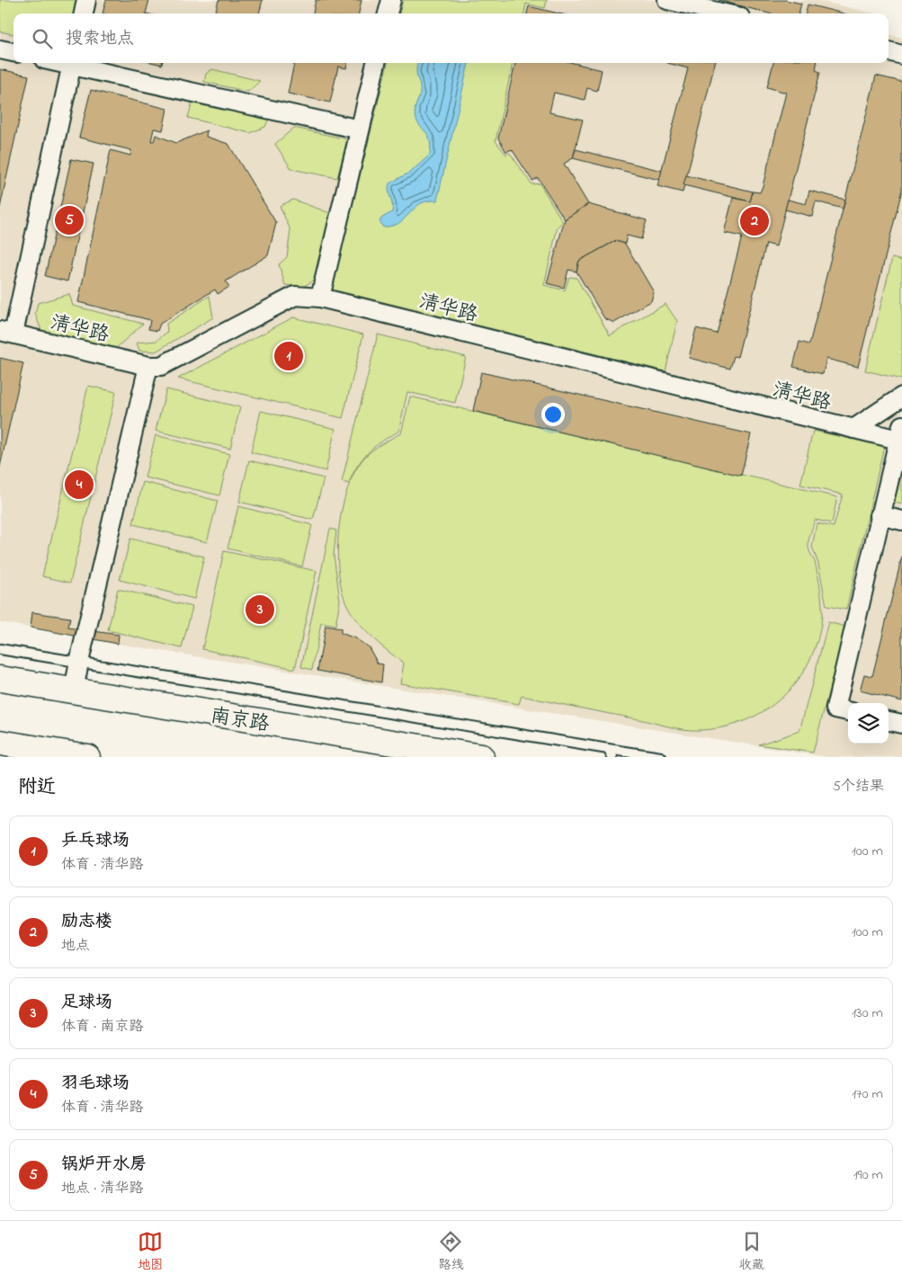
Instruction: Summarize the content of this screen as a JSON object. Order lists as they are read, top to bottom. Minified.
{"streets":{"main road":["南京路"],"street":["清华路"]},"page":{"search":"搜索地点","pins":["5","2","1","4","3"],"heading":["附近","5个结果"],"list":[{"mark":"1","name":"乒乓球场","note":"体育 · 清华路","value":"100 m"},{"mark":"2","name":"励志楼","note":"地点","value":"100 m"},{"mark":"3","name":"足球场","note":"体育 · 南京路","value":"130 m"},{"mark":"4","name":"羽毛球场","note":"体育 · 清华路","value":"170 m"},{"mark":"5","name":"锅炉开水房","note":"地点 · 清华路","value":"190 m"}],"nav":["地图","路线","收藏"]}}
